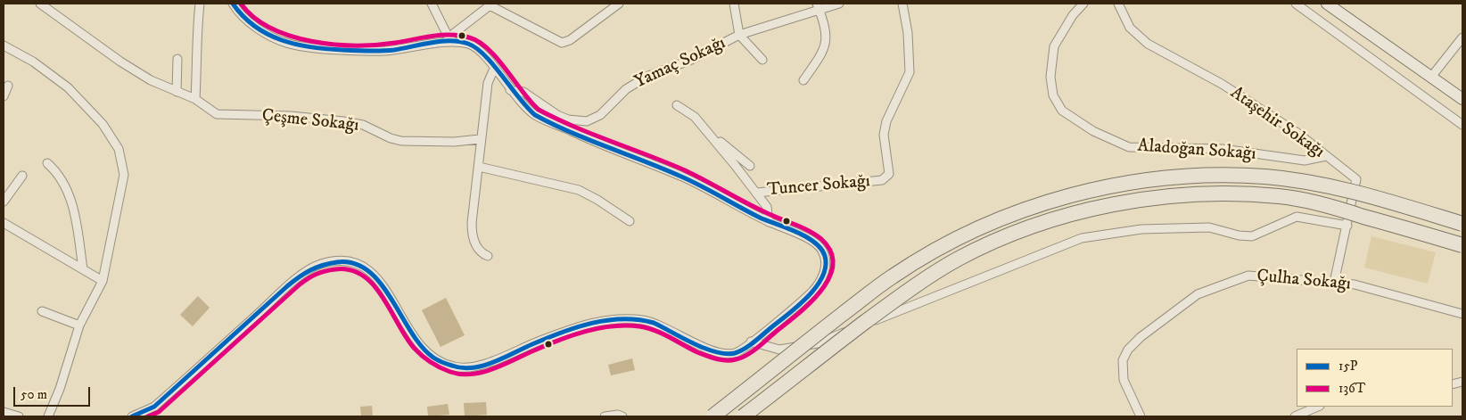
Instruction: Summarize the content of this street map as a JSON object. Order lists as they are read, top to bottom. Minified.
{"streets":{"street":["Yamaç Sokağı","Çeşme Sokağı","Ataşehir Sokağı","Aladoğan Sokağı","Tuncer Sokağı","Çulha Sokağı"]},"crossings":[["Ataşehir Sokağı","Aladoğan Sokağı"],["Ataşehir Sokağı","Çulha Sokağı"]],"lines":["transit line 15P","transit line 136T"],"legend":["15P","136T"],"scale_bar":"50 m"}
